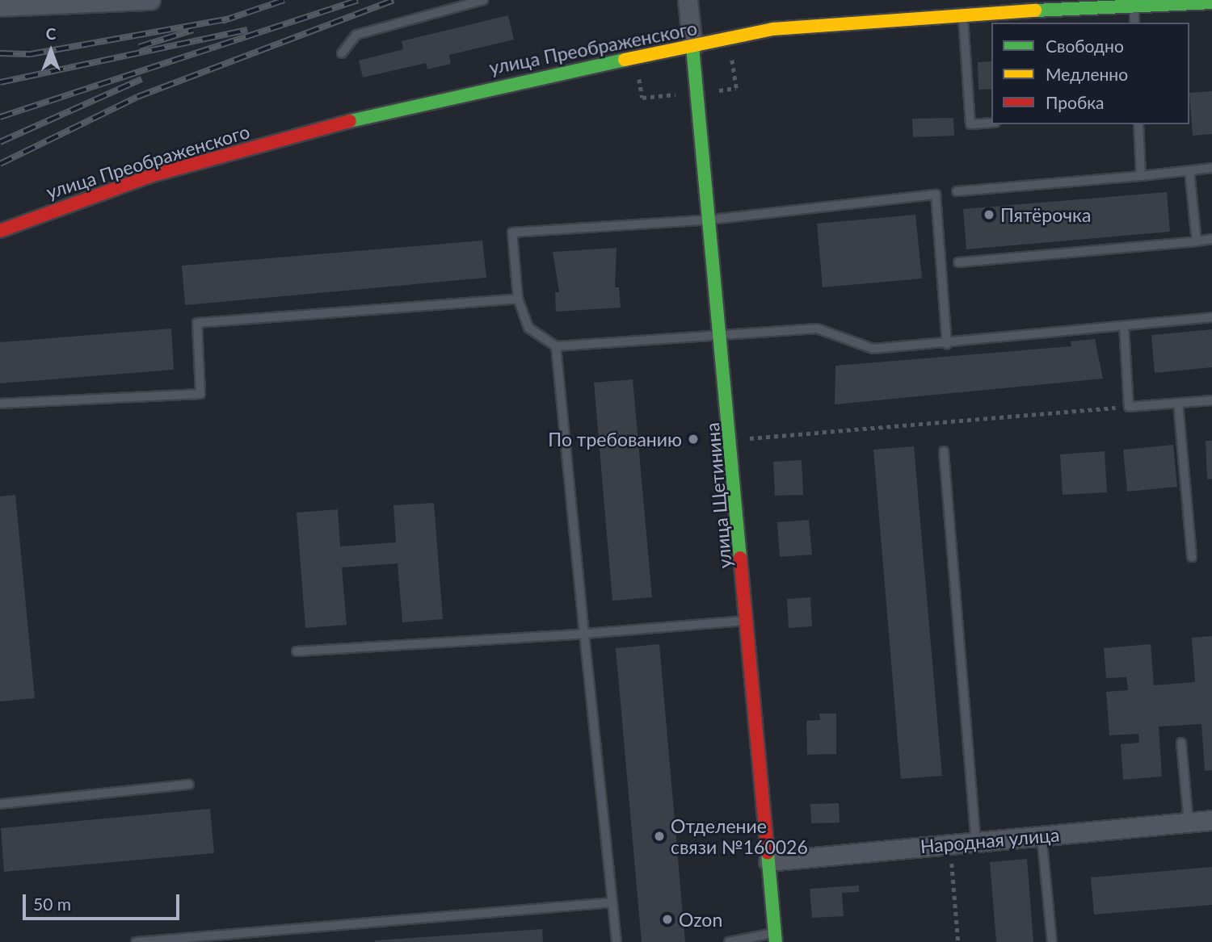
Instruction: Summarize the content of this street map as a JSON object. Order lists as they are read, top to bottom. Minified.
{"streets":{"street":["улица Преображенского","улица Щетинина","Народная улица"]},"crossings":[["улица Преображенского","улица Щетинина"],["улица Щетинина","Народная улица"]],"places":["Пятёрочка","По требованию","Отделение связи №160026","Ozon"],"legend":["Свободно","Медленно","Пробка"],"scale_bar":"50 m","north":"top"}
